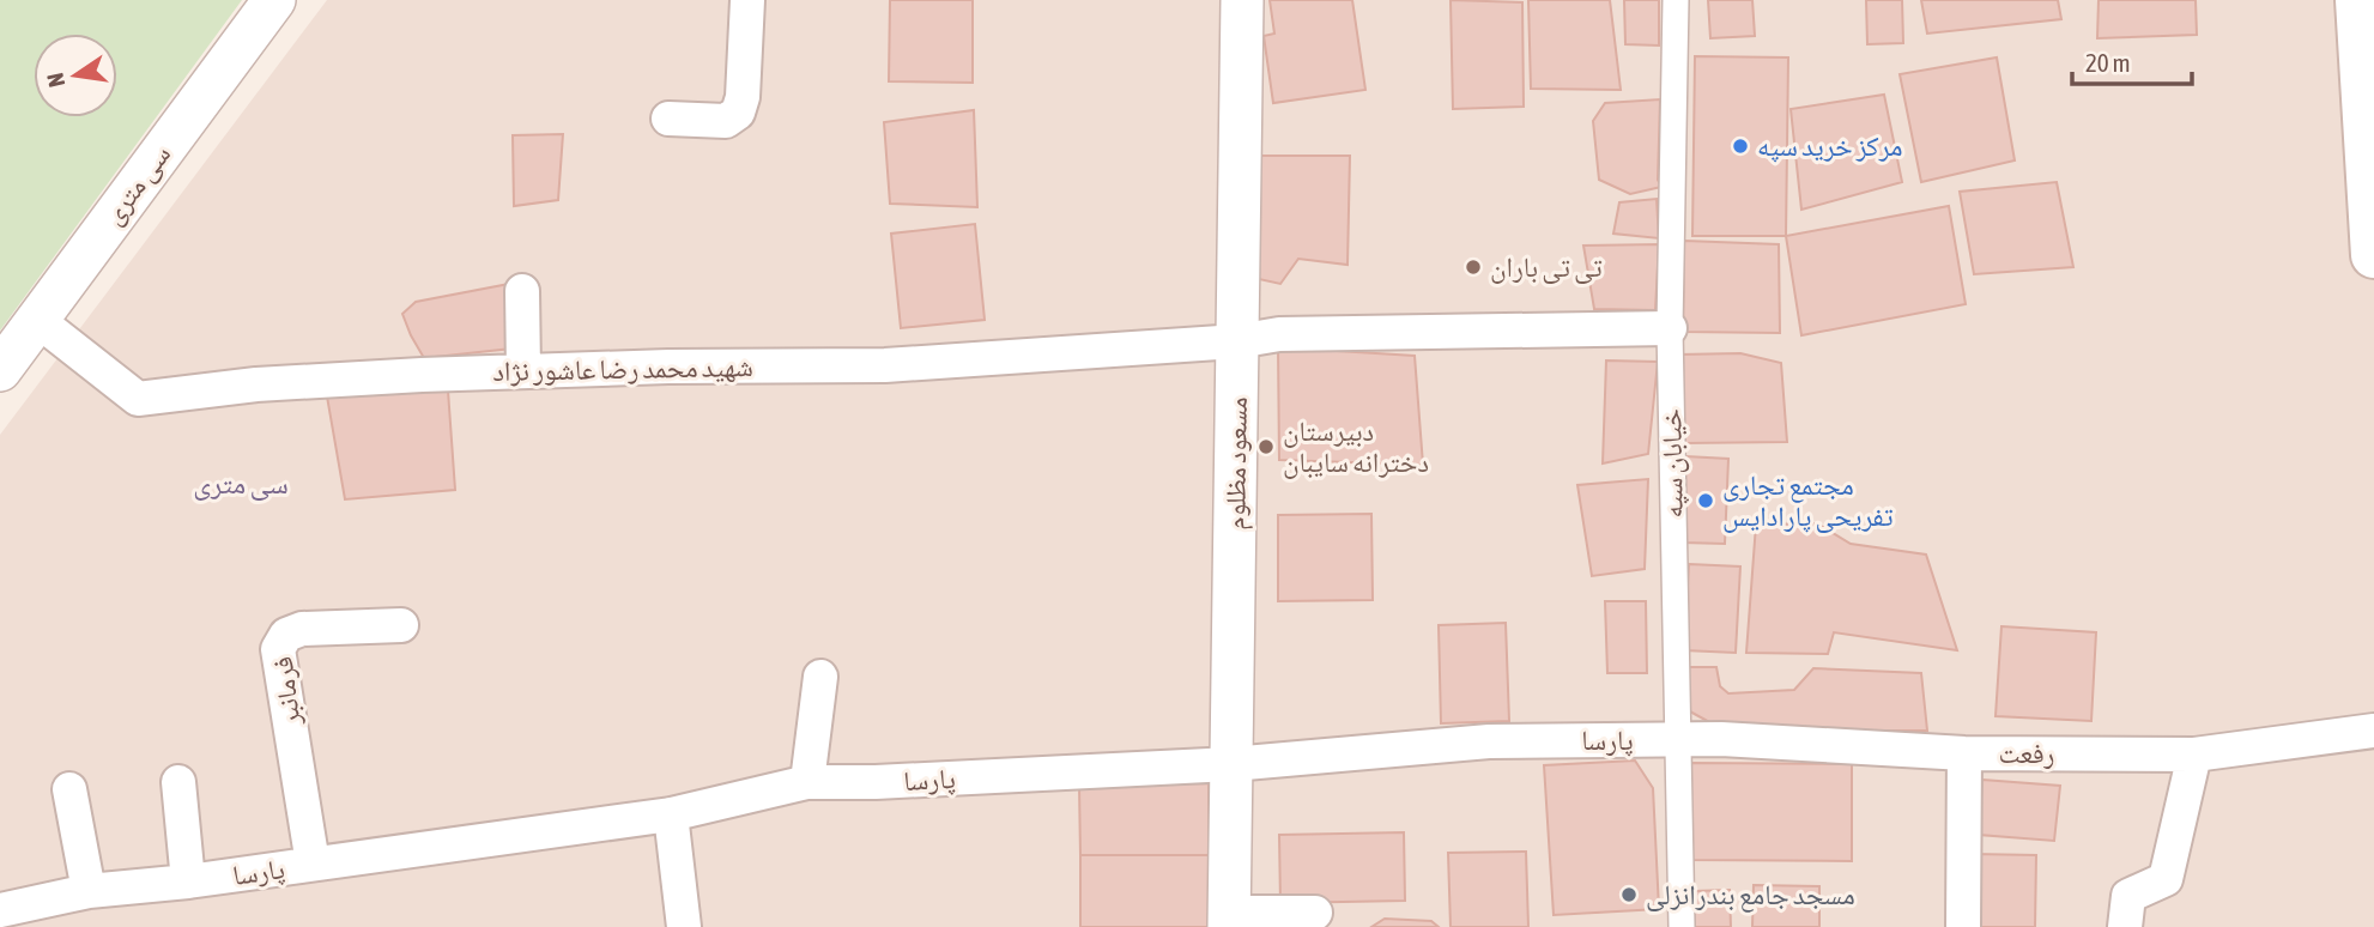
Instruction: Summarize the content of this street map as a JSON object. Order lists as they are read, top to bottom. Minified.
{"streets":{"street":["سی متری","شهید محمد رضا عاشور نژاد","مسعود مظلوم","خیابان سپه","فرمانبر","پارسا","رفعت"]},"crossings":[["سی متری","شهید محمد رضا عاشور نژاد"],["شهید محمد رضا عاشور نژاد","مسعود مظلوم"],["شهید محمد رضا عاشور نژاد","خیابان سپه"],["مسعود مظلوم","پارسا"],["خیابان سپه","پارسا"],["خیابان سپه","رفعت"],["فرمانبر","پارسا"],["پارسا","رفعت"]],"districts":["سی متری"],"places":["مرکز خرید سپه","تی تی باران","دبیرستان دخترانه سایبان","مجتمع تجاری تفریحی پارادایس","مسجد جامع بندرانزلی"],"scale_bar":"20 m","north":"left"}
